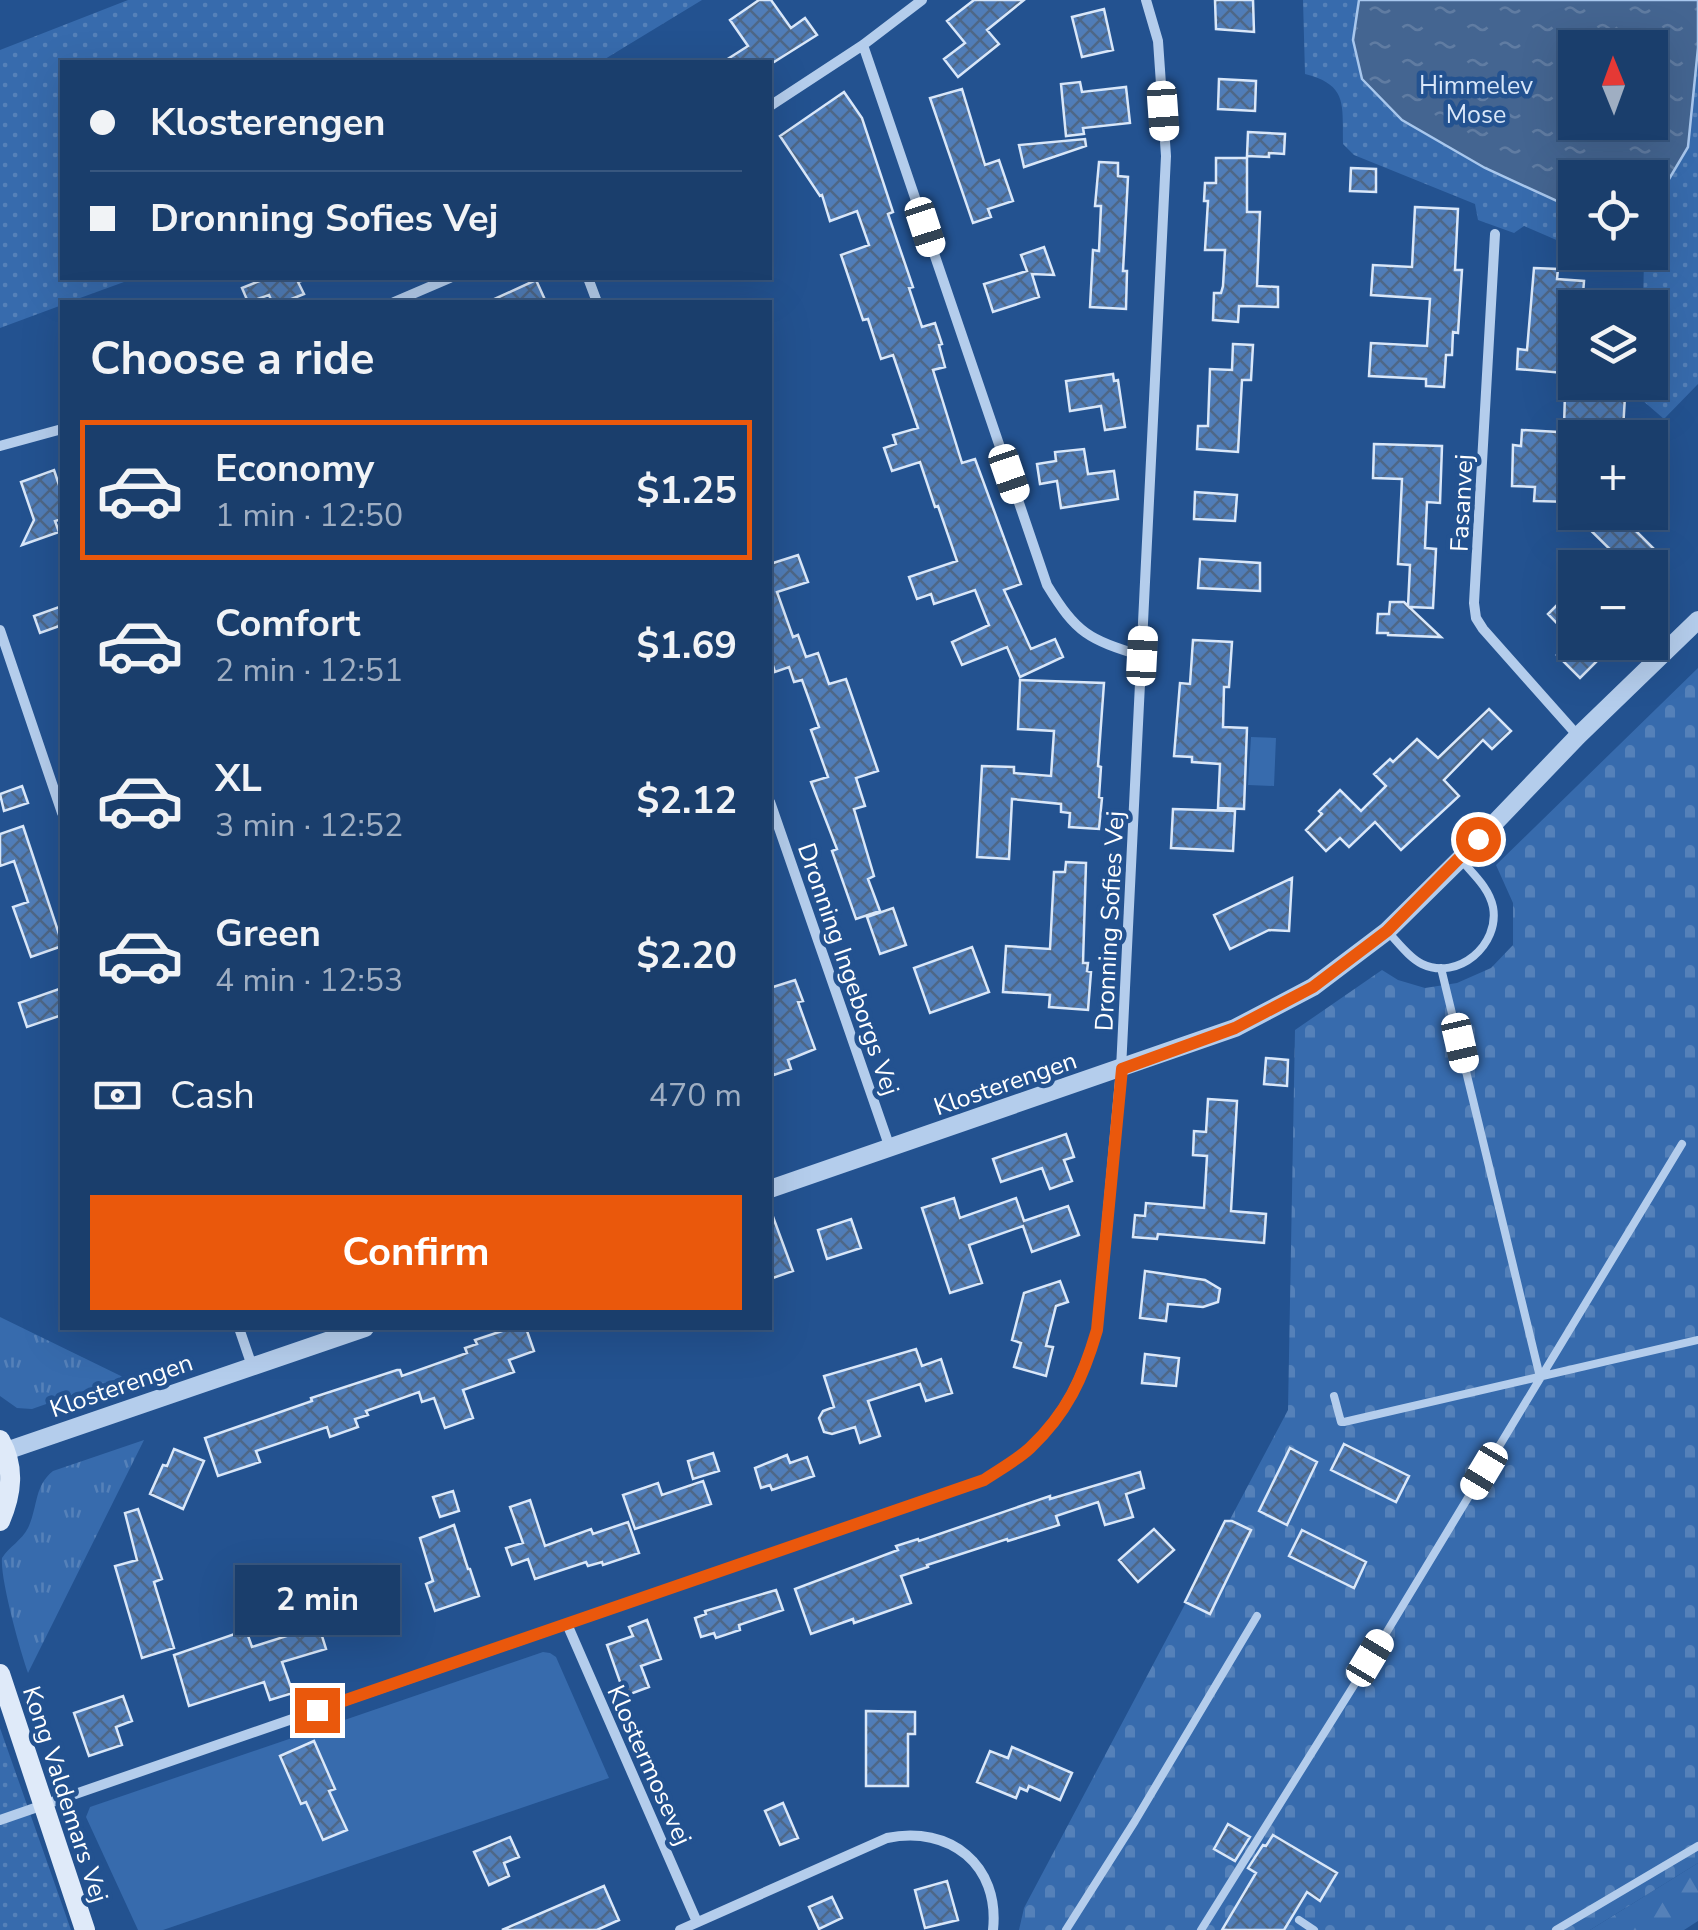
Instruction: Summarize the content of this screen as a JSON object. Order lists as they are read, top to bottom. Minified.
{"streets":{"main road":["Kong Valdemars Vej"],"street":["Fasanvej","Dronning Sofies Vej","Dronning Ingeborgs Vej","Klosterengen","Klostermosevej"]},"crossings":[["Fasanvej","Klosterengen"],["Dronning Sofies Vej","Klosterengen"],["Dronning Sofies Vej","Klostermosevej"],["Dronning Sofies Vej","Kong Valdemars Vej"],["Dronning Ingeborgs Vej","Klosterengen"]],"parks":["Himmelev Mose"],"north":"top","page":{"map_buttons":["+","−"],"banner":["Klosterengen","Dronning Sofies Vej"],"heading":"Choose a ride","list":[{"name":"Economy","note":"1 min · 12:50","value":"$1.25"},{"name":"Comfort","note":"2 min · 12:51","value":"$1.69"},{"name":"XL","note":"3 min · 12:52","value":"$2.12"},{"name":"Green","note":"4 min · 12:53","value":"$2.20"}],"pay":["Cash","470 m"],"buttons":"Confirm","bubble":"2 min"}}
